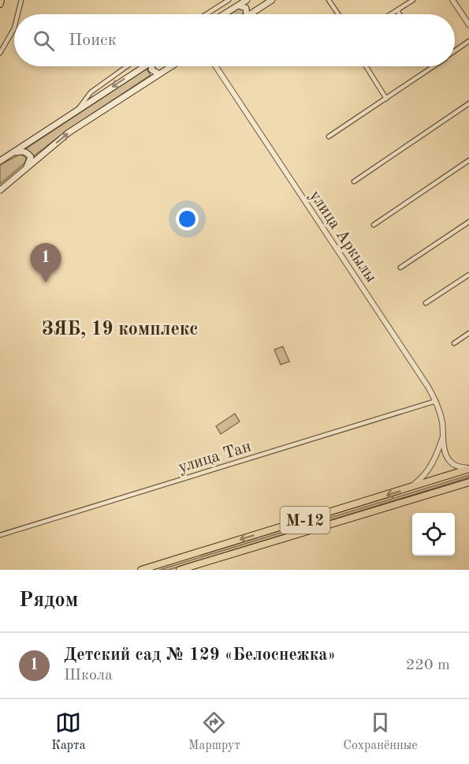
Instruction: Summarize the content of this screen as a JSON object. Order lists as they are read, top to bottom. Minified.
{"streets":{"main road":["М-12"],"street":["улица Аркылы","улица Тан"]},"crossings":[["улица Аркылы","улица Тан"],["улица Аркылы","М-12"]],"districts":["ЗЯБ, 19 комплекс"],"page":{"search":"Поиск","pins":"1","heading":"Рядом","list":[{"mark":"1","name":"Детский сад № 129 «Белоснежка»","note":"Школа","value":"220 m"}],"nav":["Карта","Маршрут","Сохранённые"]}}
